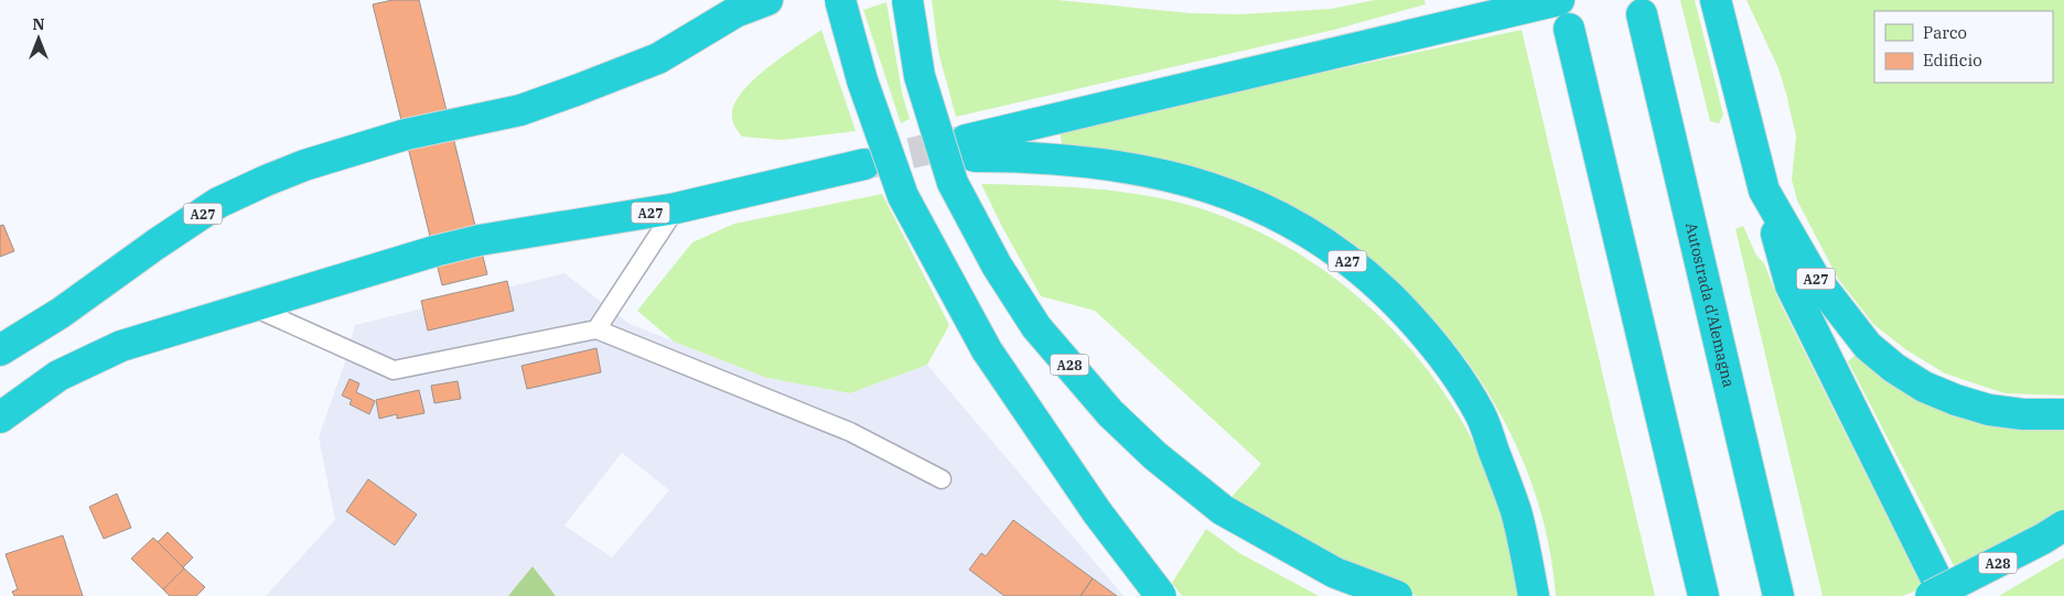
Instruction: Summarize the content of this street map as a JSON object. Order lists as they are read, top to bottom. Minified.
{"streets":{"highway":["A27","Autostrada d'Alemagna","A28"]},"crossings":[["A27","A28"]],"legend":["Parco","Edificio"],"north":"top"}
